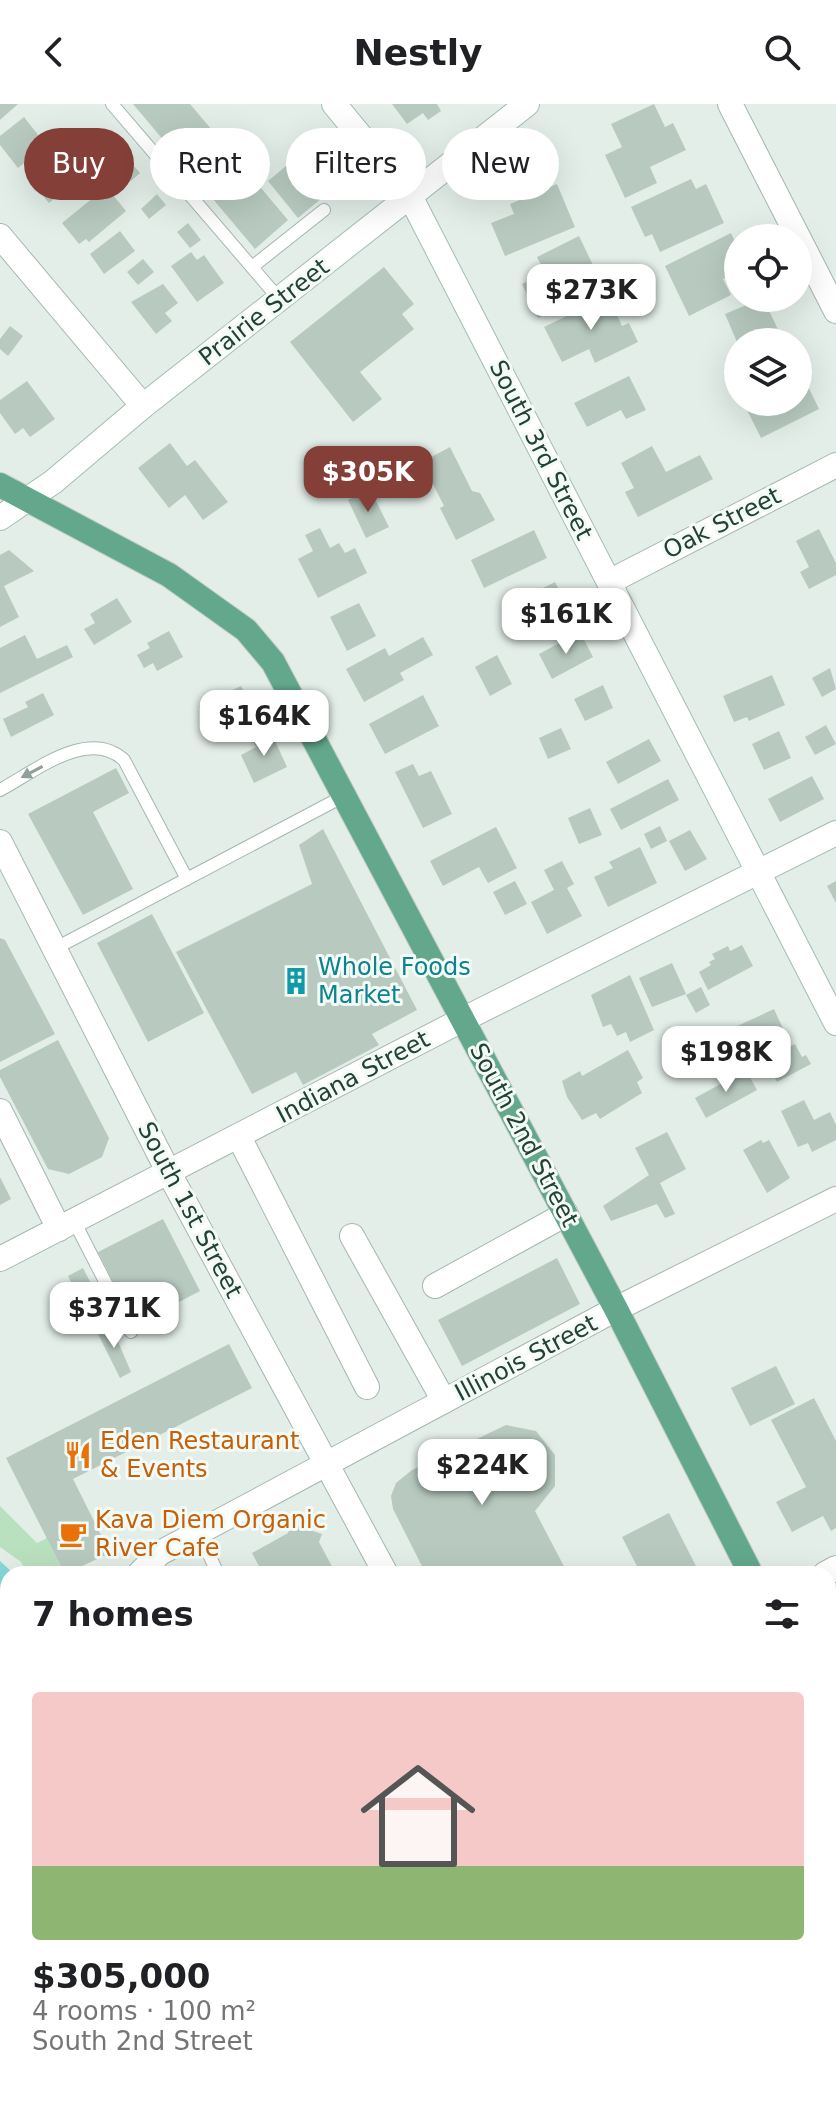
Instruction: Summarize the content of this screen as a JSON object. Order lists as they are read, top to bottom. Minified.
{"streets":{"main road":["South 2nd Street"],"street":["Prairie Street","South 3rd Street","Oak Street","Indiana Street","South 1st Street","Illinois Street"]},"crossings":[["Prairie Street","South 2nd Street"],["South 3rd Street","Oak Street"],["South 3rd Street","Indiana Street"],["Indiana Street","South 2nd Street"],["Indiana Street","South 1st Street"],["South 2nd Street","Illinois Street"],["South 1st Street","Illinois Street"]],"places":{"building":["Whole Foods Market"],"restaurant":["Eden Restaurant & Events"],"cafe":["Kava Diem Organic River Cafe"]},"page":{"header":"Nestly","chip":["Buy","Rent","Filters","New"],"price":["$273K","$305K","$161K","$164K","$198K","$371K","$224K"],"heading":"7 homes","list":[{"name":"$305,000","note":"4 rooms · 100 m² · South 2nd Street"}]}}
